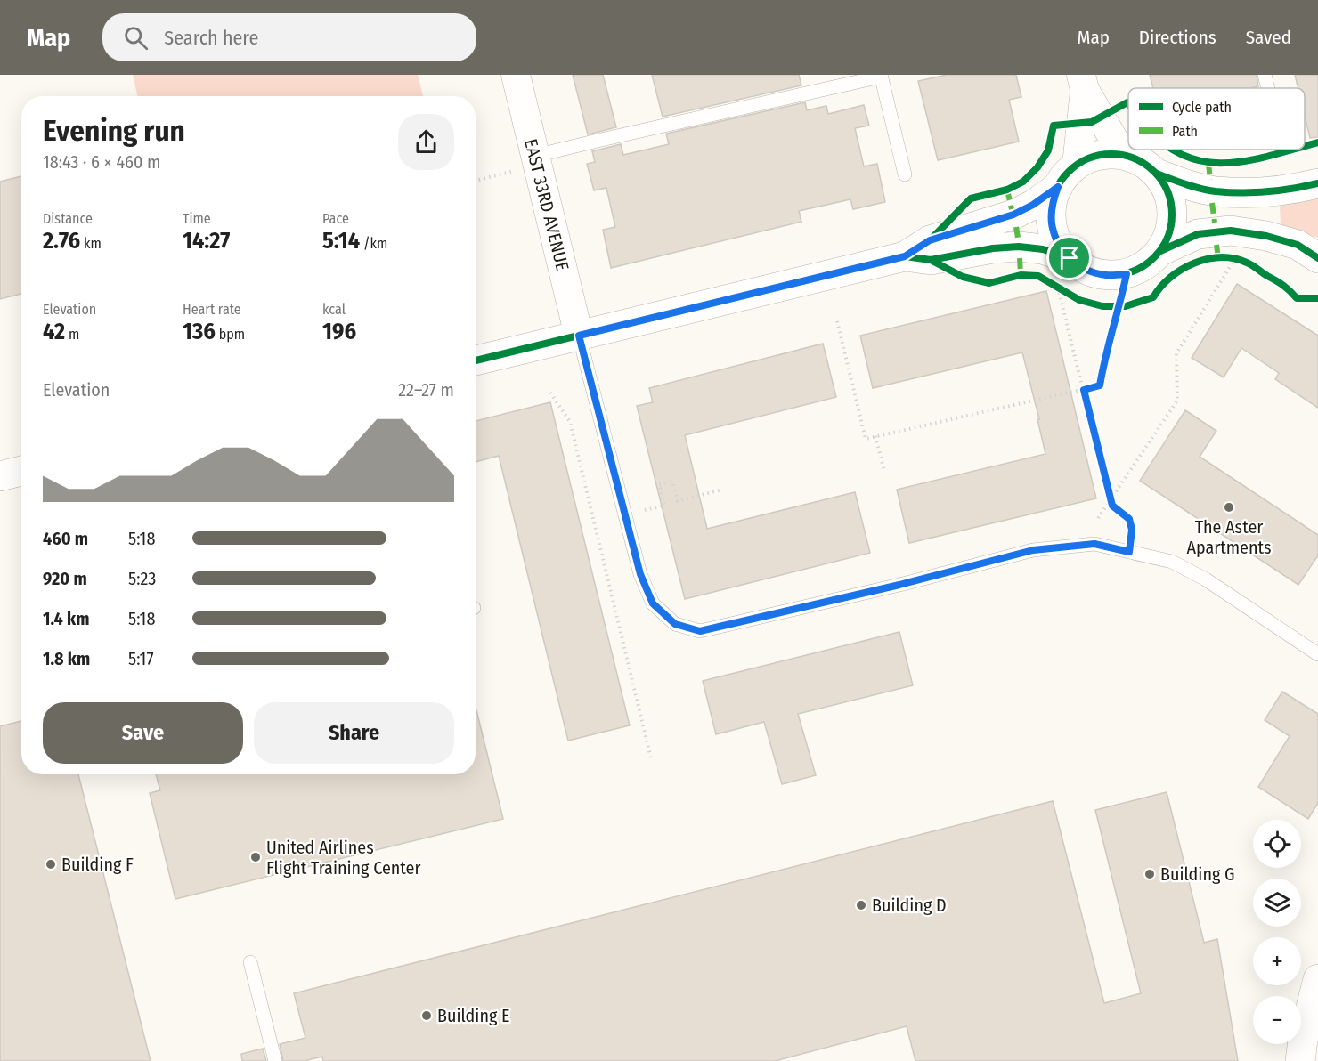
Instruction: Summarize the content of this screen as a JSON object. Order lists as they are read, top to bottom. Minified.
{"streets":{"street":["EAST 33RD AVENUE"]},"places":["The Aster Apartments","United Airlines Flight Training Center","Building F","Building G","Building D","Building E"],"legend":["Cycle path","Path"],"page":{"header":"Map","search":"Search here","nav":["Map","Directions","Saved"],"heading":["Evening run","18:43 · 6 × 460 m"],"stats":[["Distance","2.76 km"],["Time","14:27"],["Pace","5:14 /km"],["Elevation","42 m"],["Heart rate","136 bpm"],["kcal","196"]],"chart":["Elevation","22–27 m"],"list":[{"name":"460 m","note":"5:18"},{"name":"920 m","note":"5:23"},{"name":"1.4 km","note":"5:18"},{"name":"1.8 km","note":"5:17"}],"buttons":["Save","Share"],"map_buttons":["+","−"]}}
